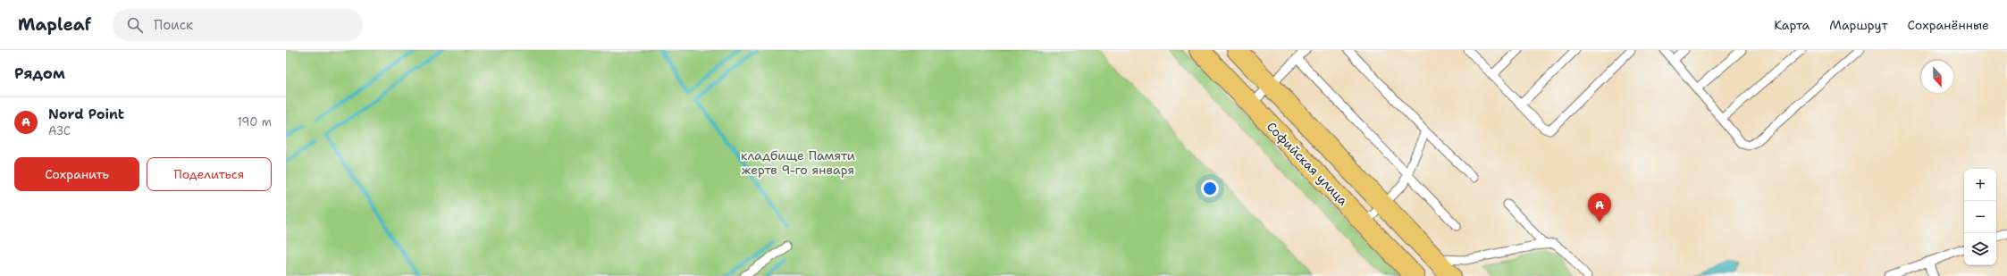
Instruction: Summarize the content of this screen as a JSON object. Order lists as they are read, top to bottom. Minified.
{"streets":{"main road":["Софийская улица"]},"parks":["кладбище Памяти жертв 9-го января"],"north":"bottom","page":{"header":"Mapleaf","search":"Поиск","nav":["Карта","Маршрут","Сохранённые"],"heading":"Рядом","list":[{"mark":"A","name":"Nord Point","note":"АЗС","value":"190 m"}],"buttons":["Сохранить","Поделиться"],"map_buttons":["+","−"],"pins":"A"}}
